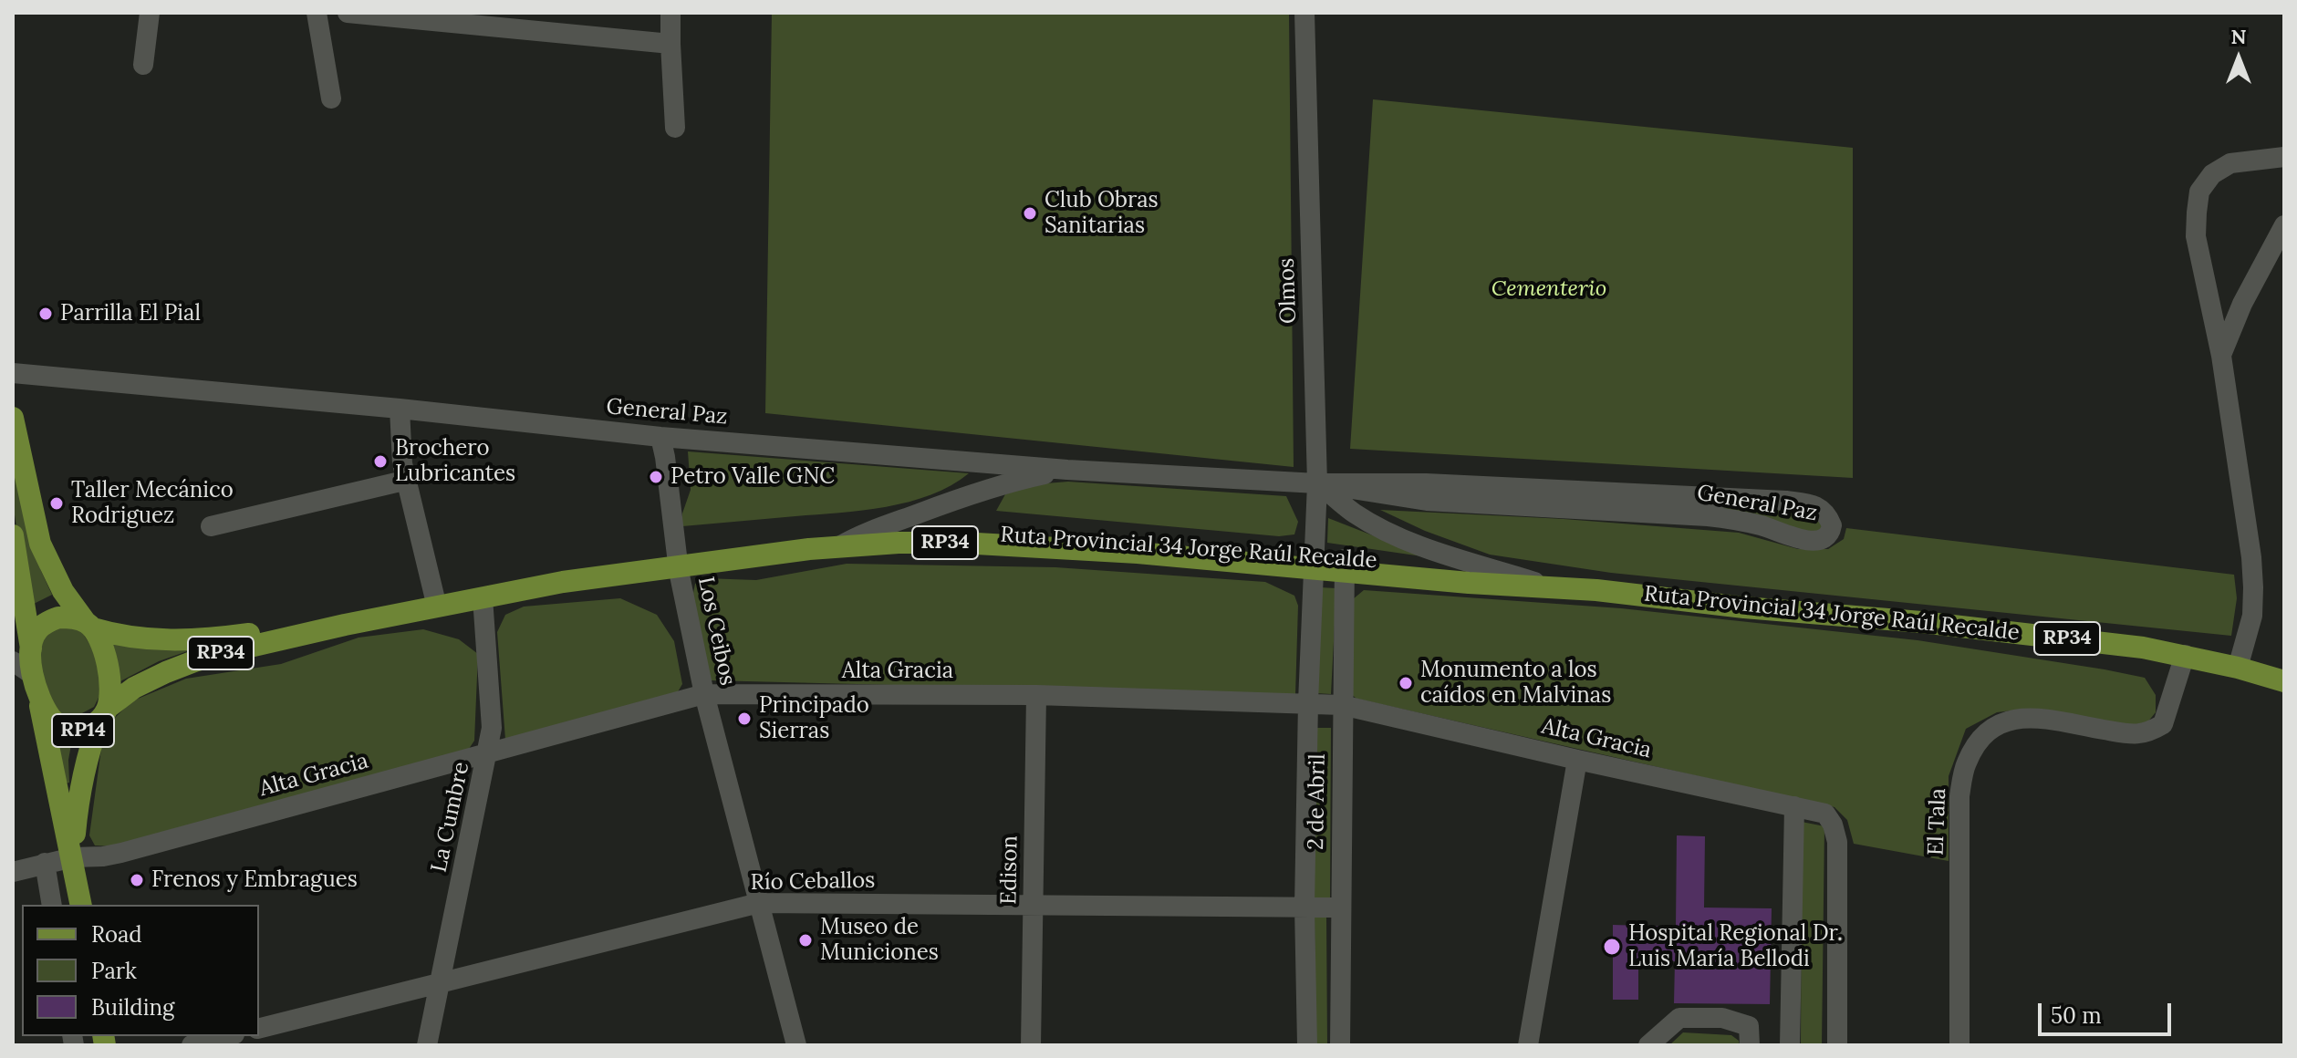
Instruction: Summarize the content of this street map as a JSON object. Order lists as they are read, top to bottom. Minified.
{"streets":{"main road":["RP34","Ruta Provincial 34 Jorge Raúl Recalde","RP14"],"street":["Olmos","General Paz","Los Ceibos","Alta Gracia","2 de Abril","La Cumbre","El Tala","Edison","Río Ceballos"]},"crossings":[["Olmos","General Paz"],["Olmos","Ruta Provincial 34 Jorge Raúl Recalde"],["Olmos","2 de Abril"],["General Paz","Los Ceibos"],["Ruta Provincial 34 Jorge Raúl Recalde","Los Ceibos"],["Ruta Provincial 34 Jorge Raúl Recalde","RP14"],["Ruta Provincial 34 Jorge Raúl Recalde","2 de Abril"],["Ruta Provincial 34 Jorge Raúl Recalde","La Cumbre"],["Ruta Provincial 34 Jorge Raúl Recalde","El Tala"],["Los Ceibos","Alta Gracia"],["Los Ceibos","Río Ceballos"],["Alta Gracia","RP14"],["Alta Gracia","2 de Abril"],["Alta Gracia","La Cumbre"],["Alta Gracia","Edison"],["2 de Abril","Río Ceballos"],["La Cumbre","Río Ceballos"],["Edison","Río Ceballos"]],"parks":["Cementerio"],"places":["Club Obras Sanitarias","Parrilla El Pial","Brochero Lubricantes","Petro Valle GNC","Taller Mecánico Rodriguez","Monumento a los caídos en Malvinas","Principado Sierras","Frenos y Embragues","Museo de Municiones","Hospital Regional Dr. Luis María Bellodi"],"legend":["Road","Park","Building"],"scale_bar":"50 m","north":"top"}
